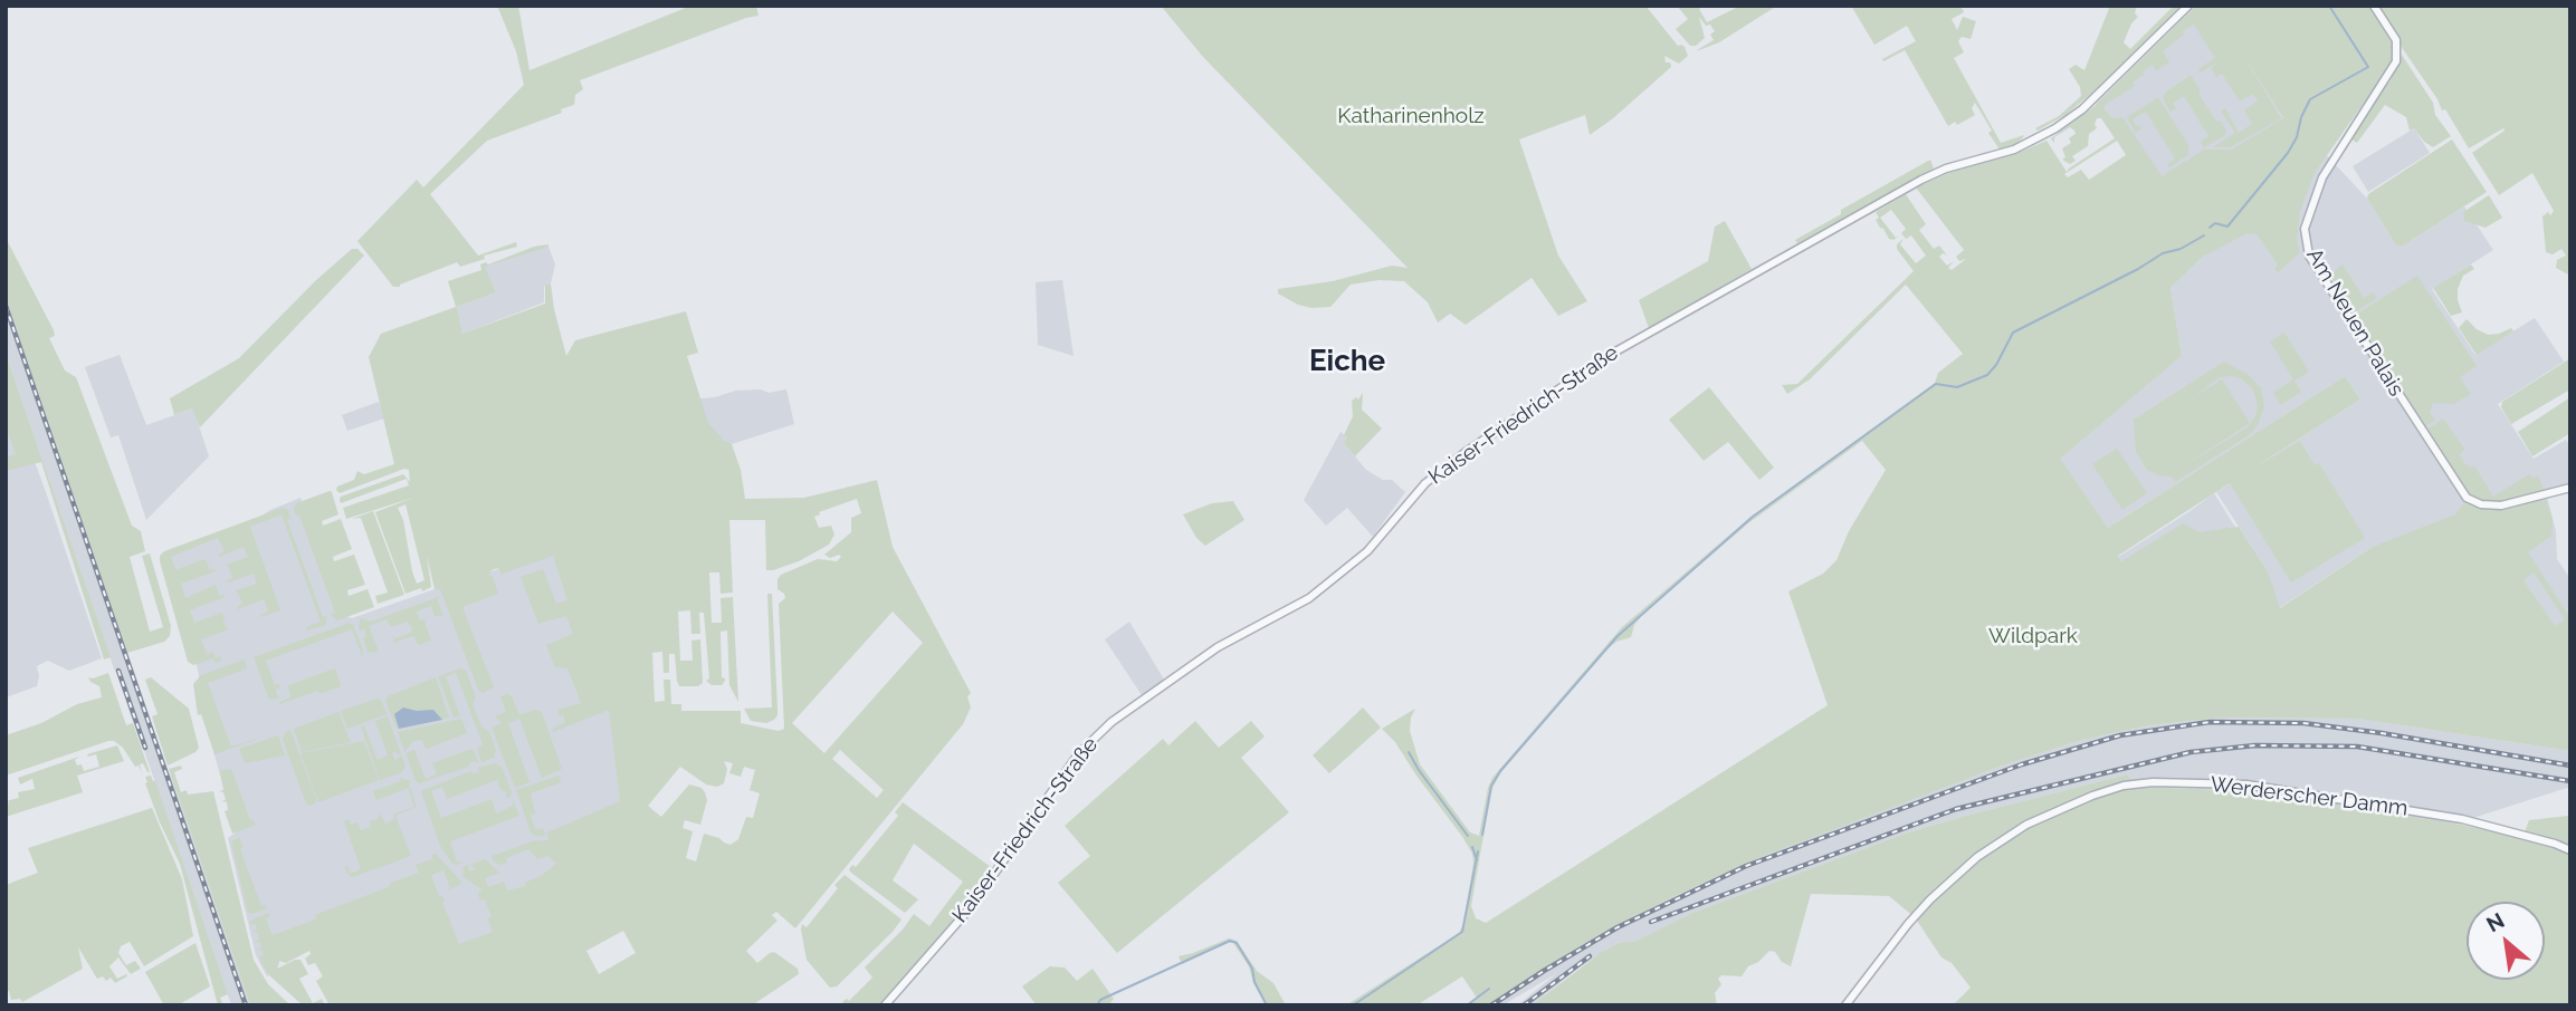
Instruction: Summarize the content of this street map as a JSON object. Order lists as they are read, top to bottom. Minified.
{"streets":{"street":["Am Neuen Palais","Kaiser-Friedrich-Straße","Werderscher Damm"]},"districts":["Eiche"],"parks":["Katharinenholz","Wildpark"],"north":"top left"}
